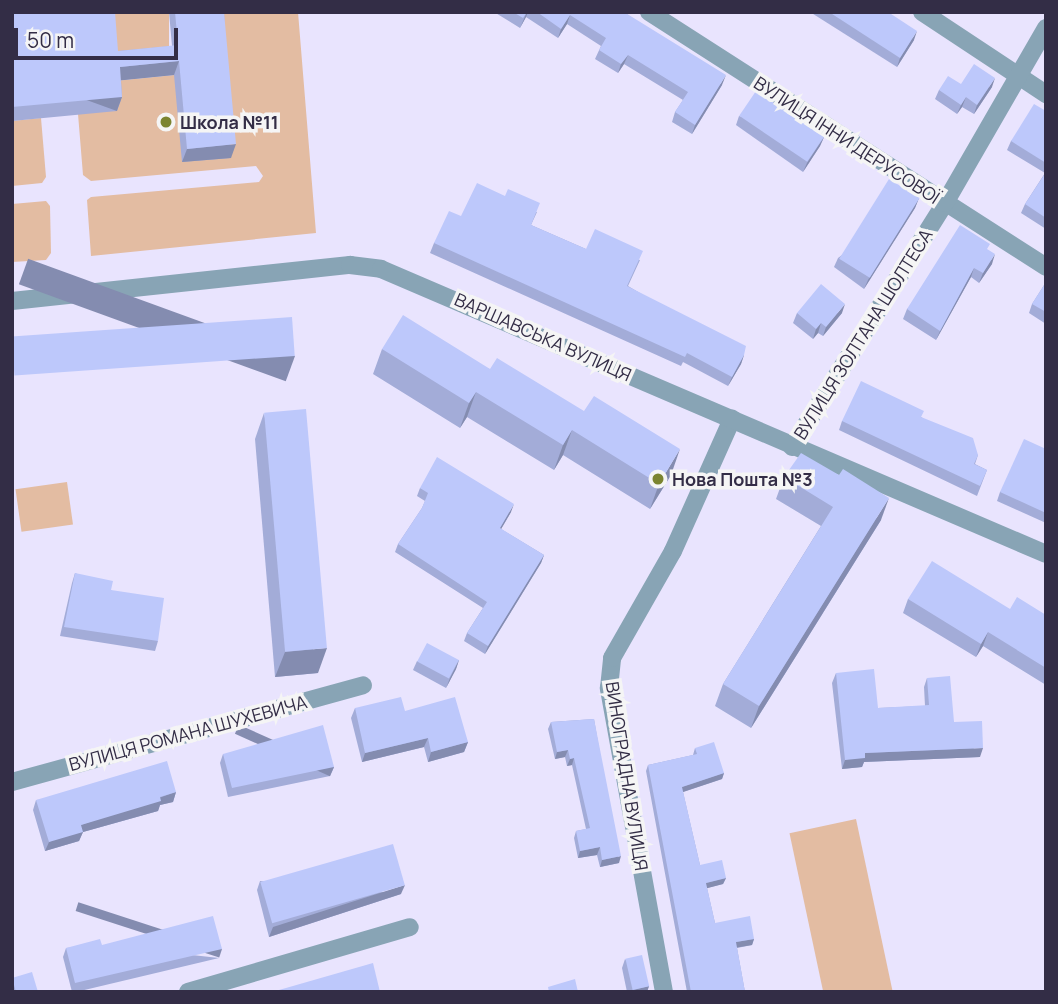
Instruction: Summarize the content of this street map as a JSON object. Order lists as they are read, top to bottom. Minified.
{"streets":{"street":["ВУЛИЦЯ ІННИ ДЕРУСОВОЇ","ВУЛИЦЯ ЗОЛТАНА ШОЛТЕСА","ВАРШАВСЬКА ВУЛИЦЯ","ВУЛИЦЯ РОМАНА ШУХЕВИЧА","ВИНОГРАДНА ВУЛИЦЯ"]},"crossings":[["ВУЛИЦЯ ІННИ ДЕРУСОВОЇ","ВУЛИЦЯ ЗОЛТАНА ШОЛТЕСА"],["ВУЛИЦЯ ЗОЛТАНА ШОЛТЕСА","ВАРШАВСЬКА ВУЛИЦЯ"],["ВАРШАВСЬКА ВУЛИЦЯ","ВИНОГРАДНА ВУЛИЦЯ"]],"places":["Школа №11","Нова Пошта №3"],"scale_bar":"50 m"}
